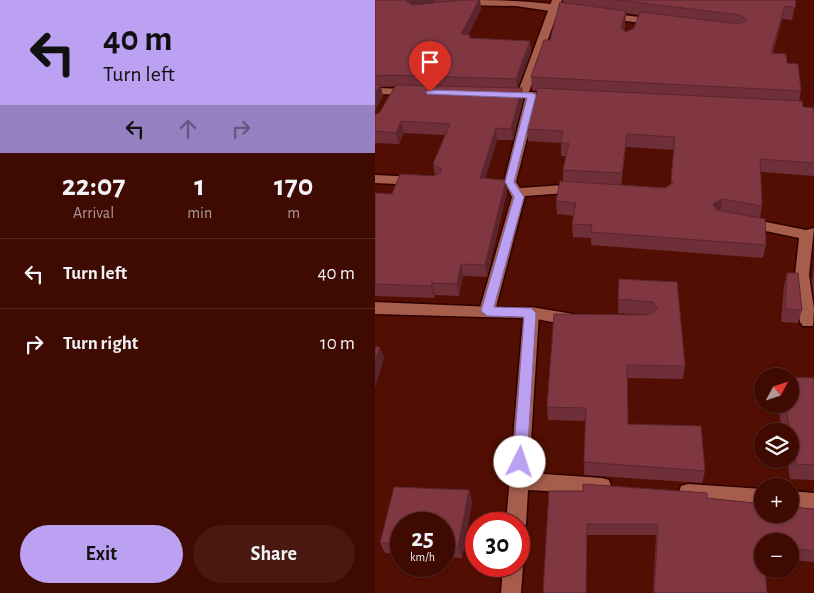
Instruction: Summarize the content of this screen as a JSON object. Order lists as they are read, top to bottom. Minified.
{"north":"top right","page":{"turn":["40 m","Turn left"],"eta":["22:07","Arrival","1","min","170","m"],"list":[{"name":"Turn left","value":"40 m"},{"name":"Turn right","value":"10 m"}],"map_buttons":["+","−"],"speed":"25 km/h","limit":"30","buttons":["Exit","Share"]}}
